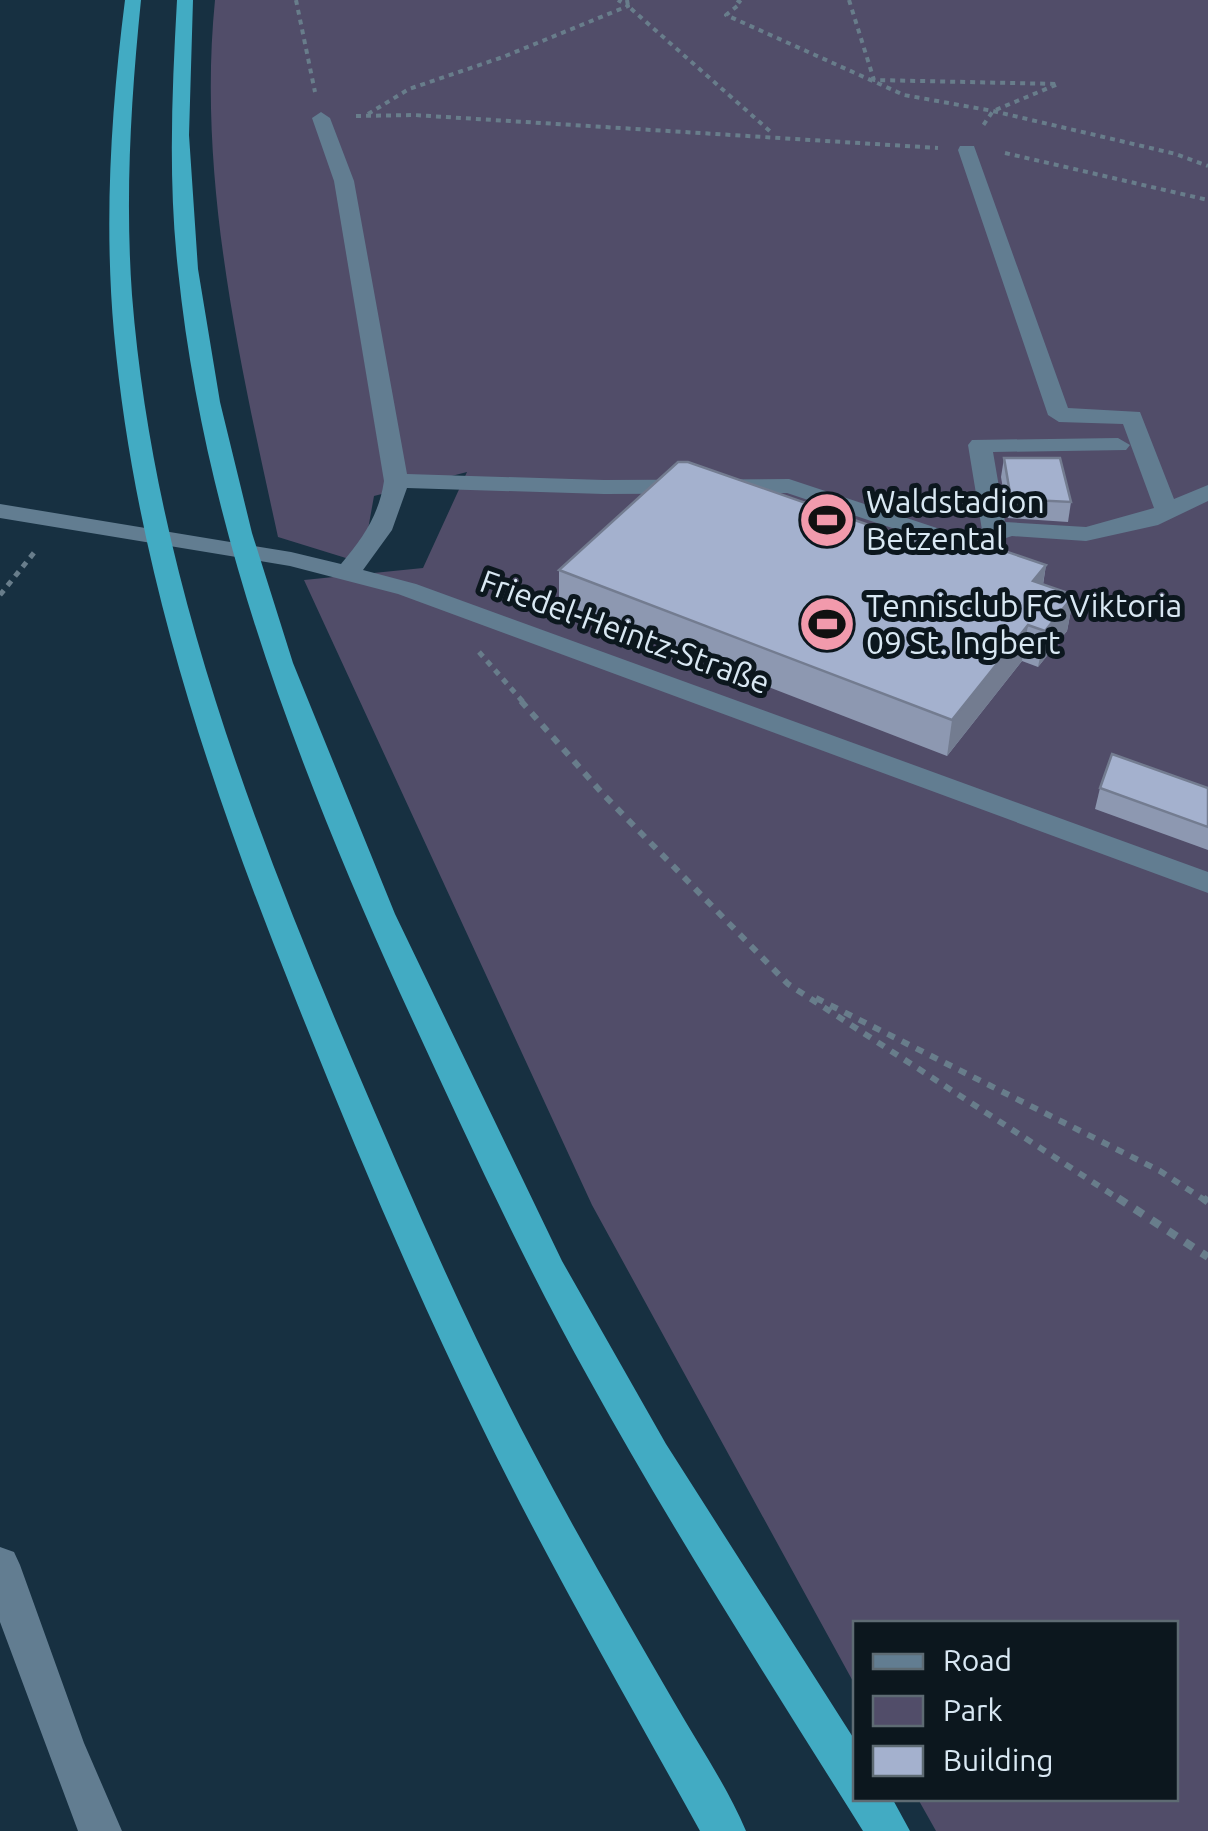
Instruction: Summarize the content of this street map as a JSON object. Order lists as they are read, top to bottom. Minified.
{"streets":{"street":["Friedel-Heintz-Straße"]},"places":{"sports":["Waldstadion Betzental","Tennisclub FC Viktoria 09 St. Ingbert"]},"legend":["Road","Park","Building"]}
